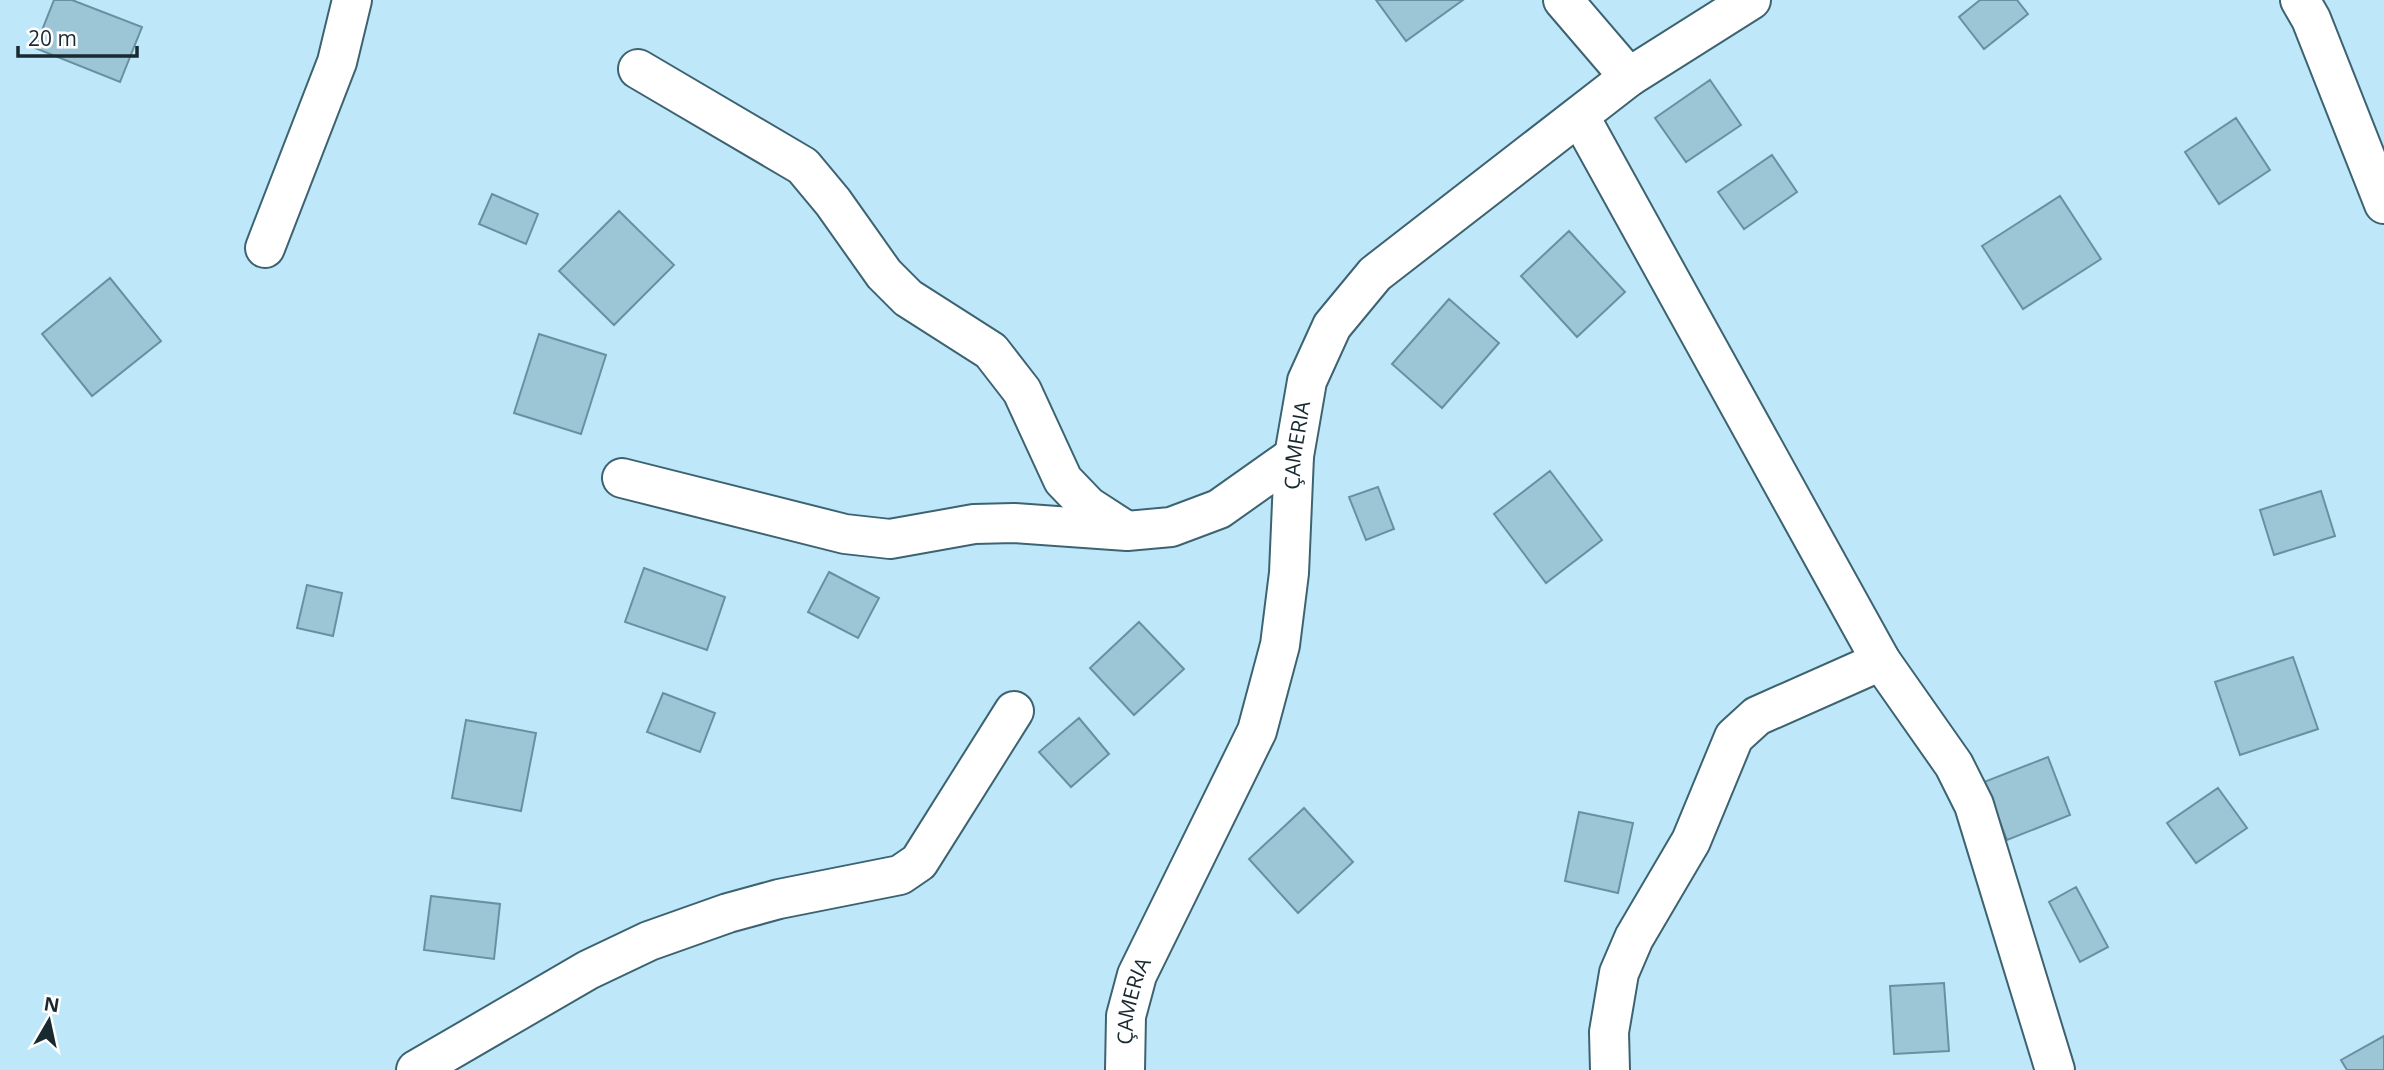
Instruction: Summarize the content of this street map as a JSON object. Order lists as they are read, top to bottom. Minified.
{"streets":{"street":["ÇAMERIA"]},"scale_bar":"20 m","north":"top"}
